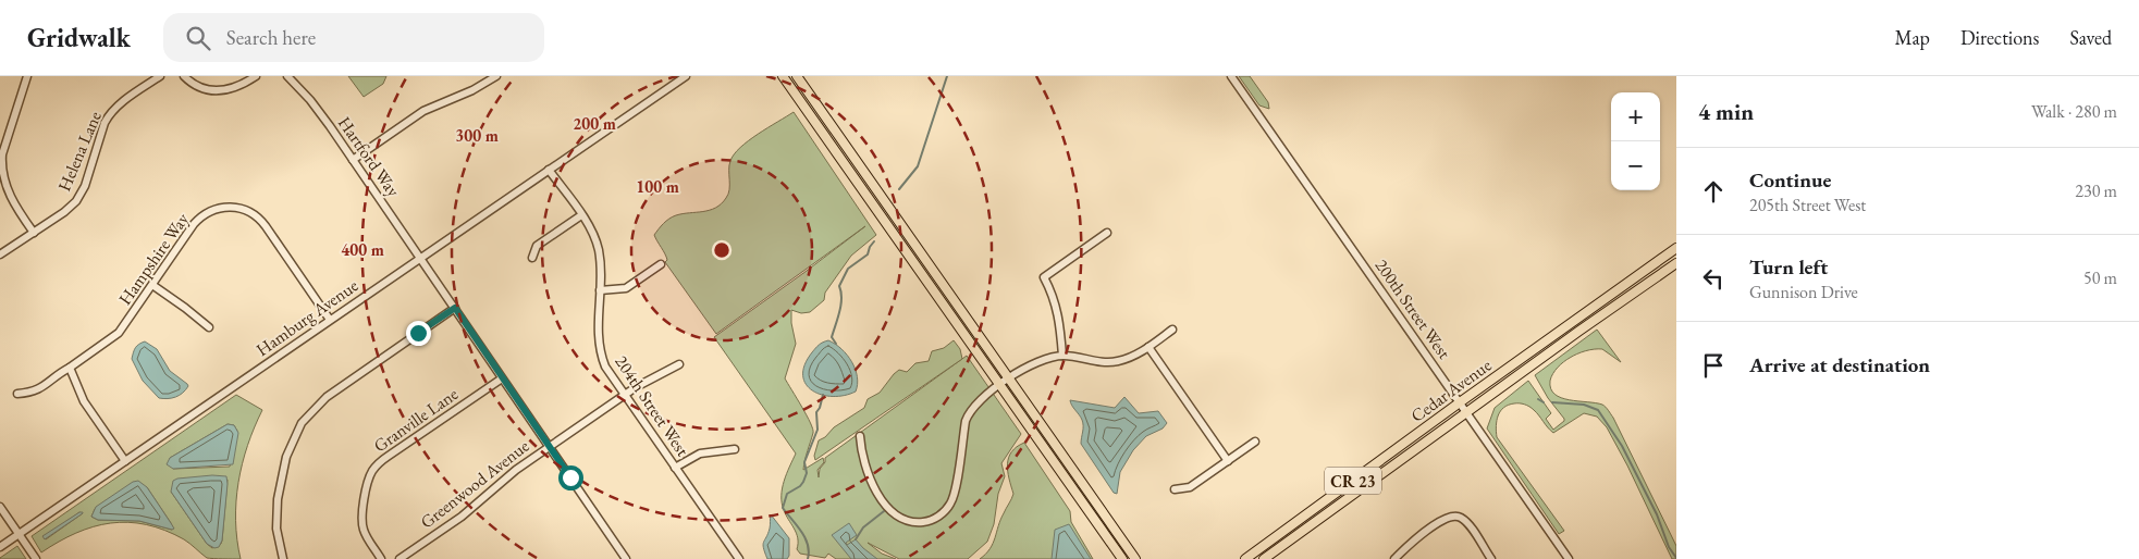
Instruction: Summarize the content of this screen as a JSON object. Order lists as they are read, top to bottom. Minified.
{"streets":{"main road":["Cedar Avenue","CR 23"],"street":["Helena Lane","Hartford Way","Hampshire Way","200th Street West","Hamburg Avenue","204th Street West","Granville Lane","Greenwood Avenue"]},"crossings":[["Hartford Way","Hamburg Avenue"],["Hartford Way","Granville Lane"],["Hartford Way","Greenwood Avenue"],["Hampshire Way","Hamburg Avenue"],["200th Street West","Cedar Avenue"],["Hamburg Avenue","204th Street West"],["204th Street West","Greenwood Avenue"]],"page":{"header":"Gridwalk","search":"Search here","nav":["Map","Directions","Saved"],"heading":["4 min","Walk · 280 m"],"map_buttons":["+","−"],"list":[["Continue","205th Street West","230 m"],["Turn left","Gunnison Drive","50 m"],"Arrive at destination"]},"rings":["200 m","300 m","100 m","400 m"]}
